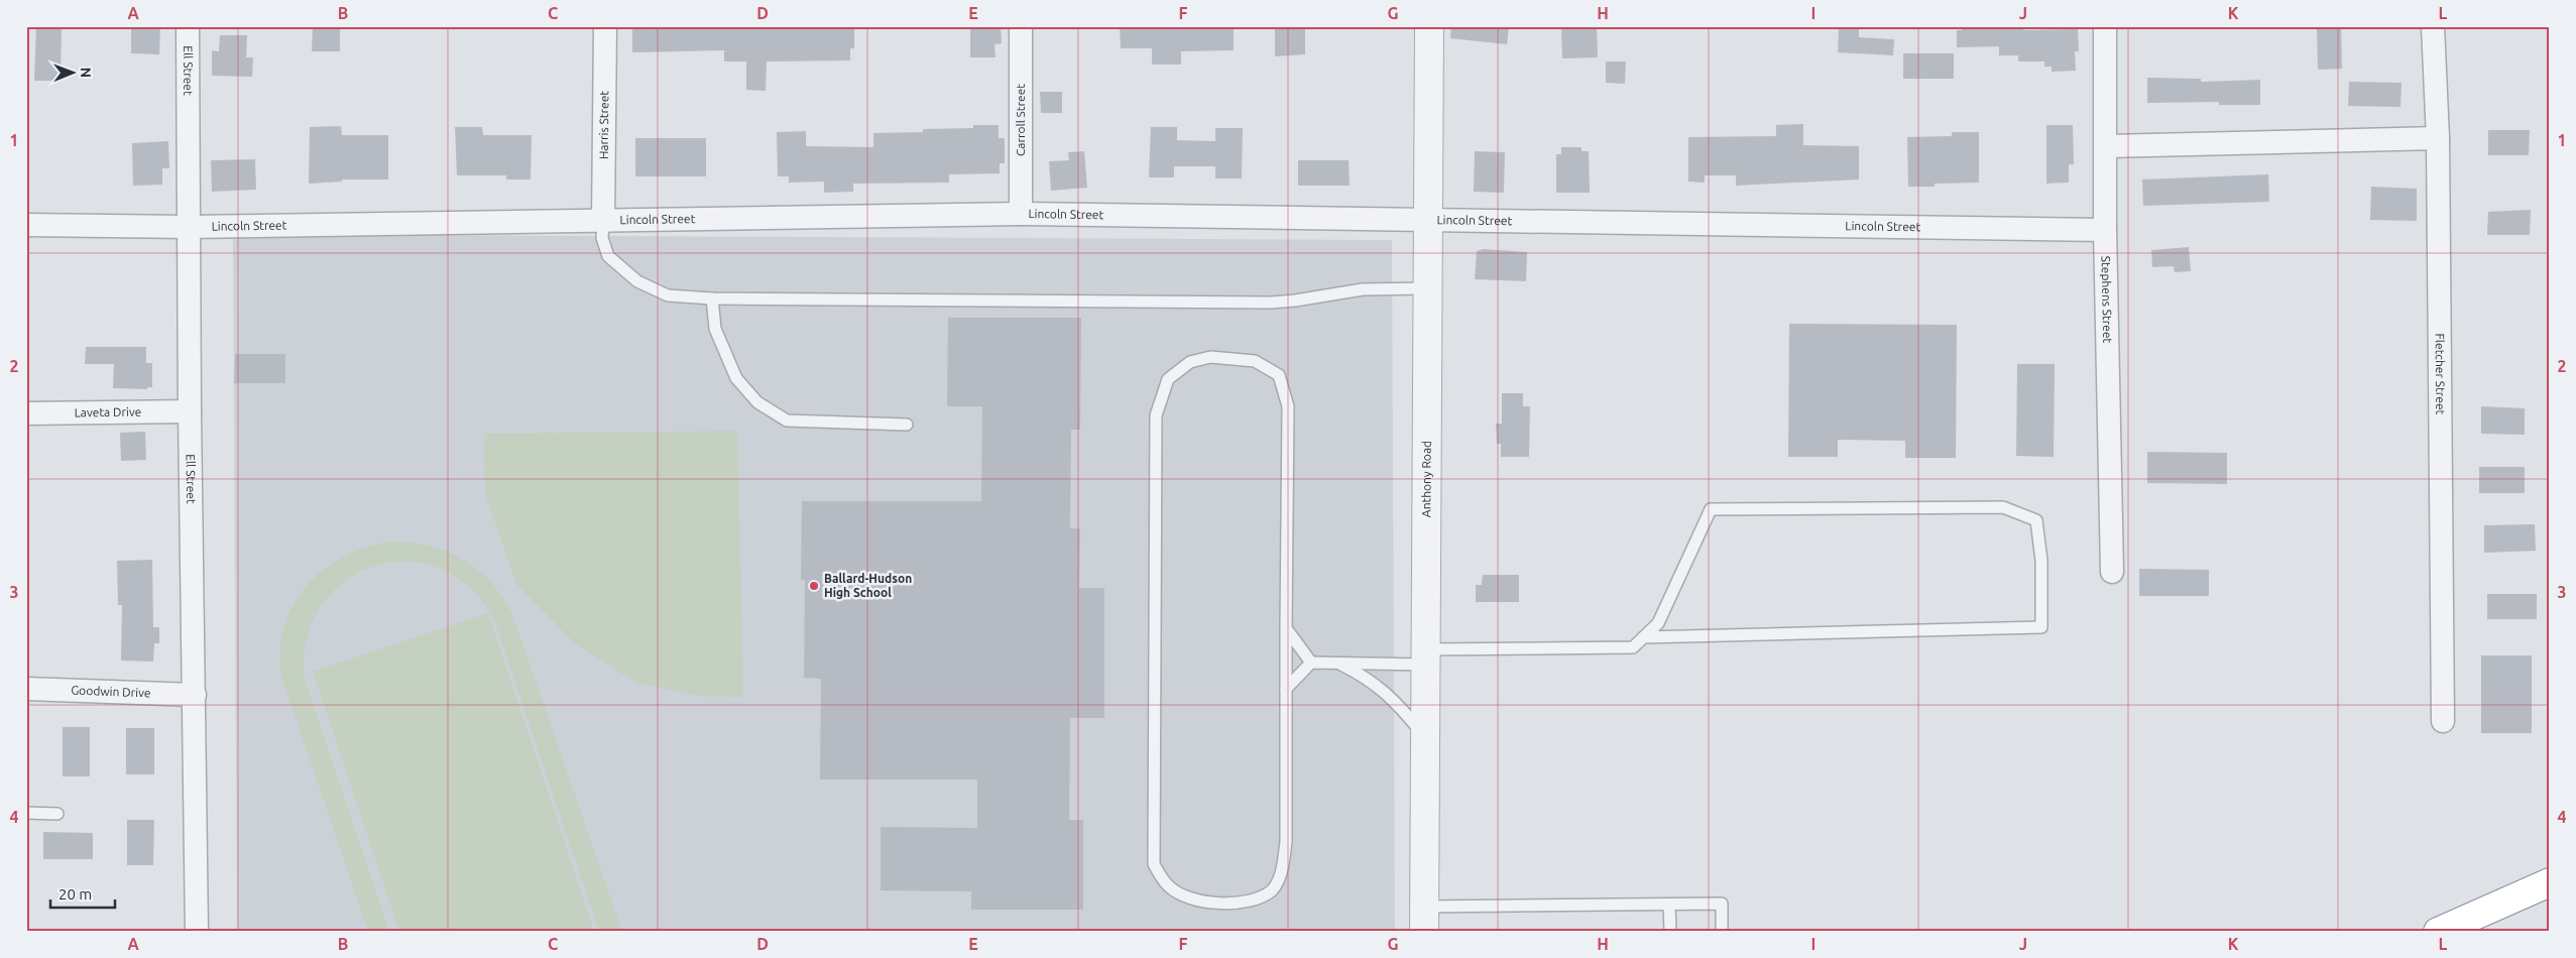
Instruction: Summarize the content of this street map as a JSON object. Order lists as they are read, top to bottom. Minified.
{"streets":{"street":["Ell Street","Carroll Street","Harris Street","Lincoln Street","Stephens Street","Fletcher Street","Laveta Drive","Anthony Road","Goodwin Drive"]},"crossings":[["Ell Street","Lincoln Street"],["Ell Street","Laveta Drive"],["Ell Street","Goodwin Drive"],["Carroll Street","Lincoln Street"],["Harris Street","Lincoln Street"],["Lincoln Street","Stephens Street"],["Lincoln Street","Anthony Road"]],"places":["Ballard-Hudson High School"],"scale_bar":"20 m","north":"right","grid":{"columns":["A","B","C","D","E","F","G","H","I","J","K","L"],"rows":["1","2","3","4"]}}
